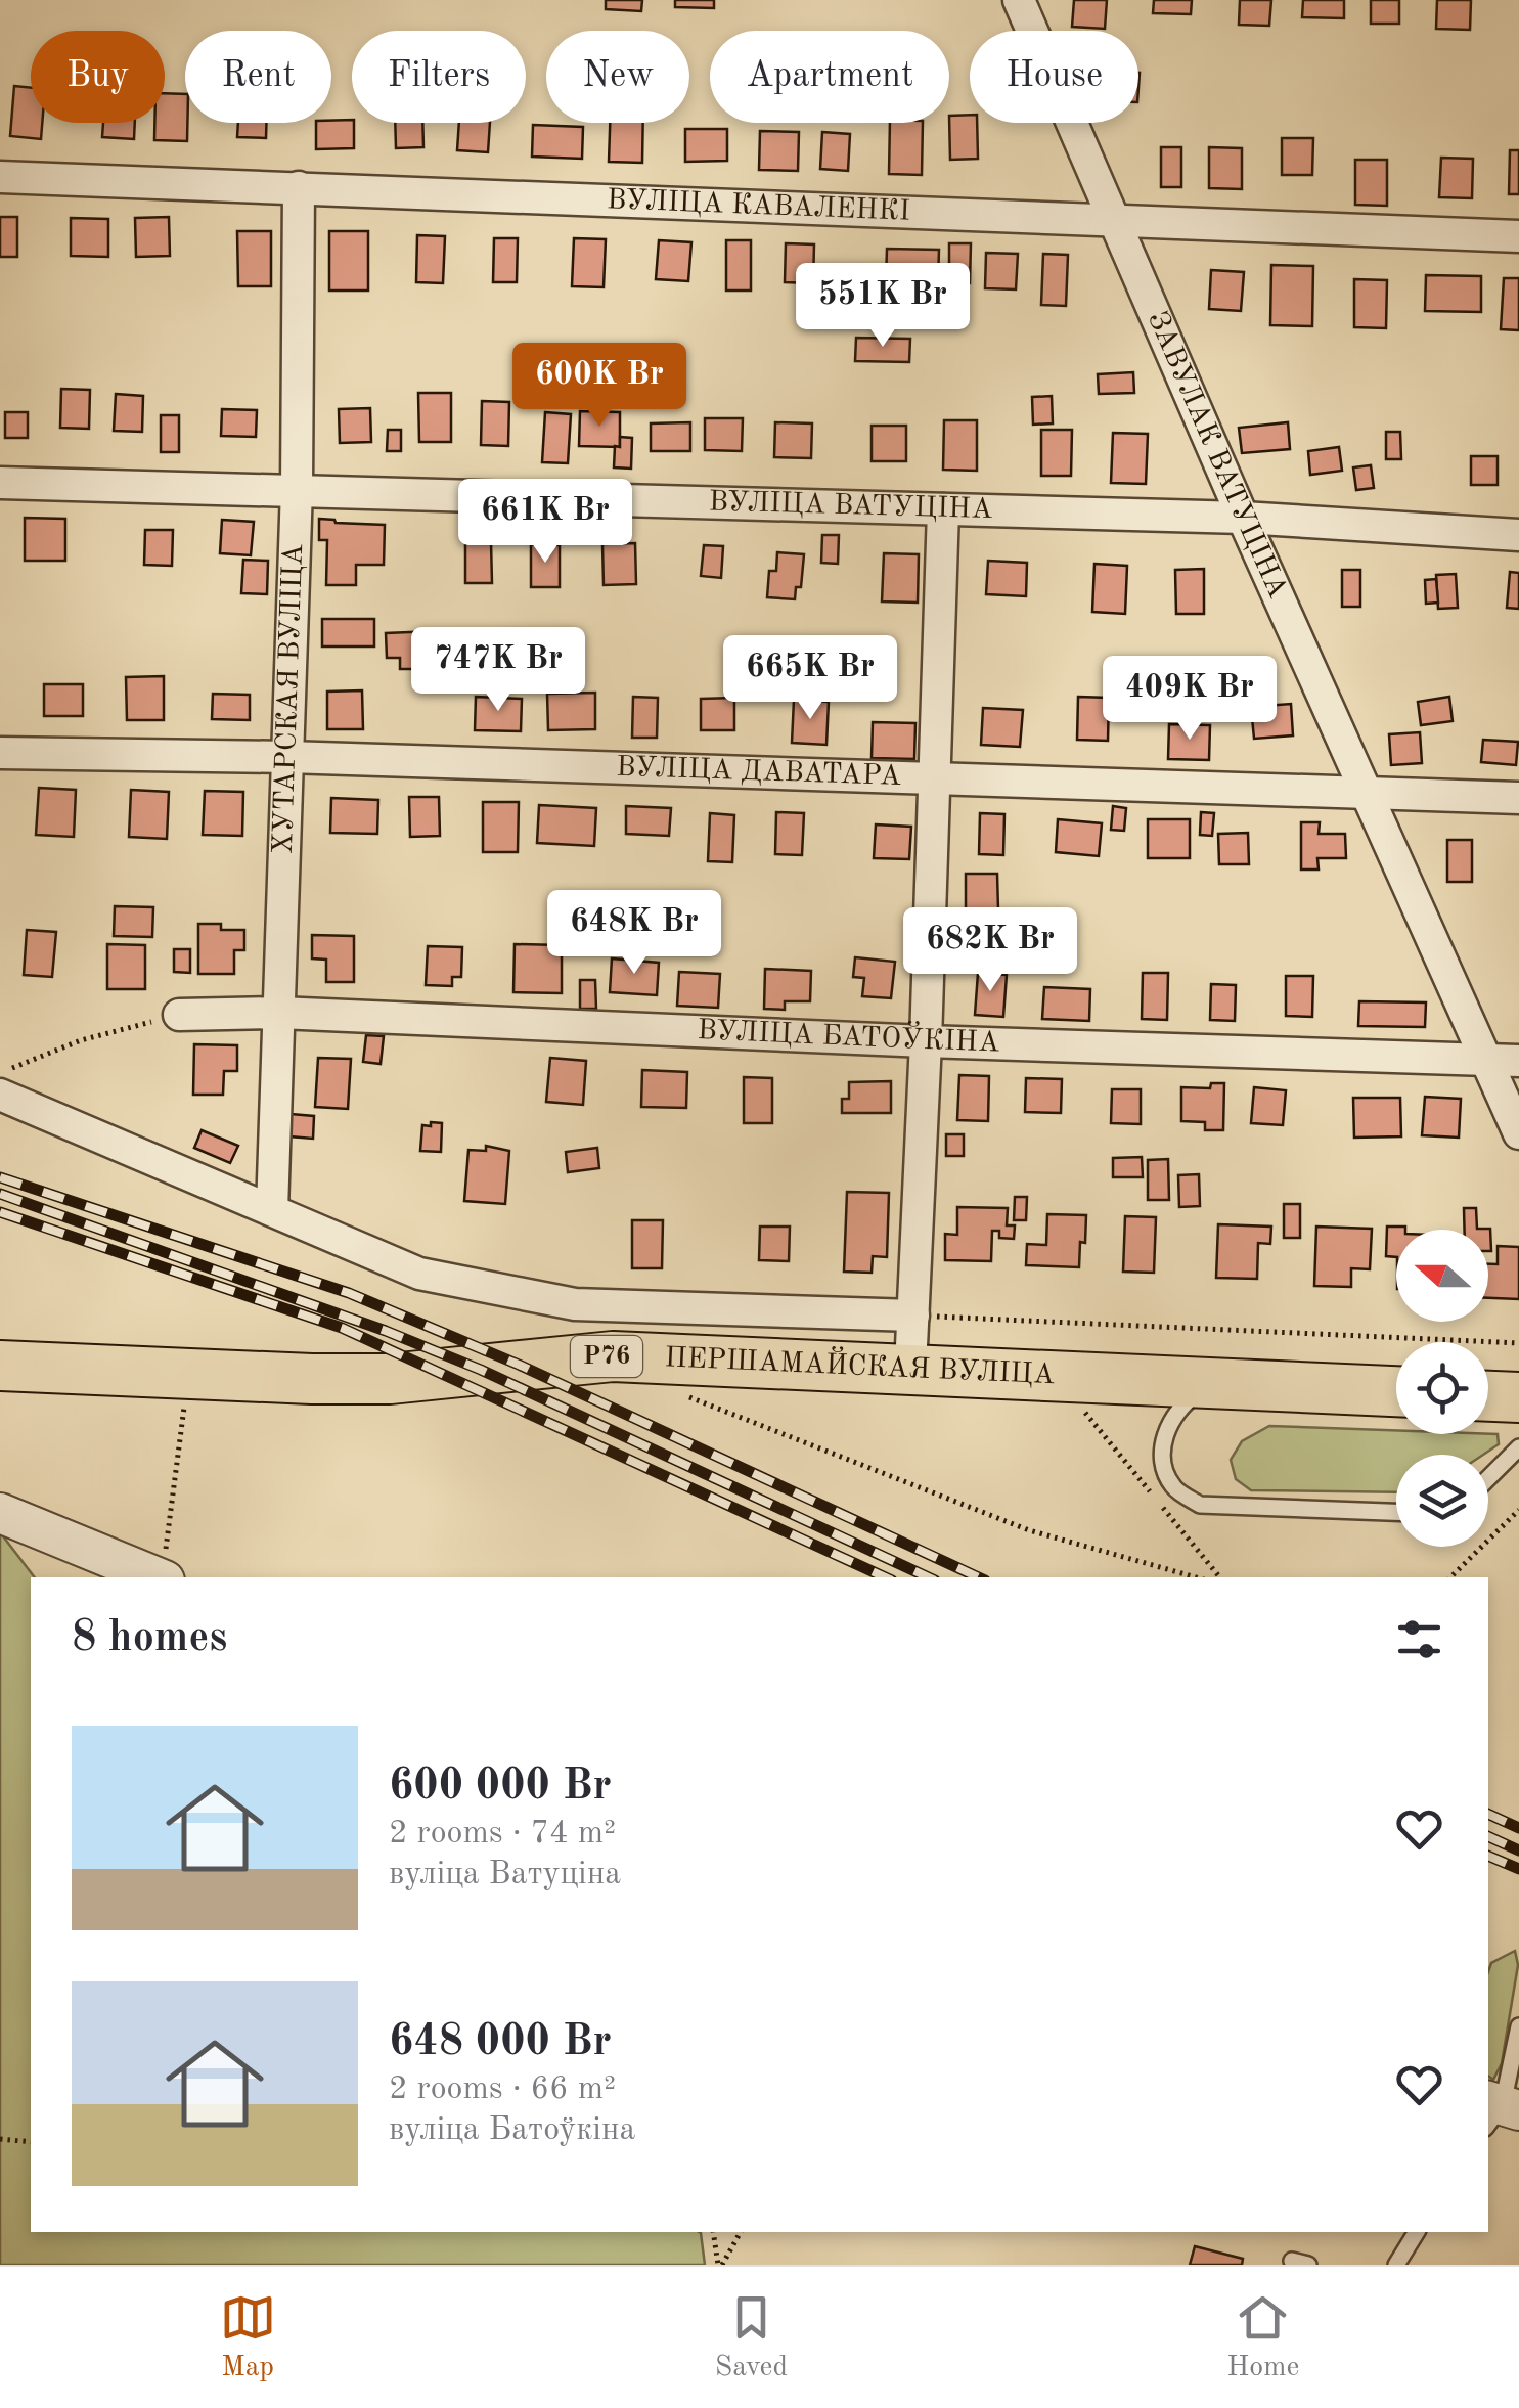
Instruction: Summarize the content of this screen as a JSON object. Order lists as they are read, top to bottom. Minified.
{"streets":{"main road":["Р76","ПЕРШАМАЙСКАЯ ВУЛІЦА"],"street":["ВУЛІЦА КАВАЛЕНКІ","ЗАВУЛАК ВАТУЦІНА","ВУЛІЦА ВАТУЦІНА","ХУТАРСКАЯ ВУЛІЦА","ВУЛІЦА ДАВАТАРА","ВУЛІЦА БАТОЎКІНА"]},"crossings":[["ВУЛІЦА КАВАЛЕНКІ","ЗАВУЛАК ВАТУЦІНА"],["ВУЛІЦА КАВАЛЕНКІ","ХУТАРСКАЯ ВУЛІЦА"],["ЗАВУЛАК ВАТУЦІНА","ВУЛІЦА ВАТУЦІНА"],["ЗАВУЛАК ВАТУЦІНА","ВУЛІЦА ДАВАТАРА"],["ЗАВУЛАК ВАТУЦІНА","ВУЛІЦА БАТОЎКІНА"],["ВУЛІЦА ВАТУЦІНА","ХУТАРСКАЯ ВУЛІЦА"],["ХУТАРСКАЯ ВУЛІЦА","ВУЛІЦА ДАВАТАРА"],["ХУТАРСКАЯ ВУЛІЦА","ВУЛІЦА БАТОЎКІНА"]],"north":"left","page":{"chip":["Buy","Rent","Filters","New","Apartment","House"],"price":["551K Br","600K Br","661K Br","747K Br","665K Br","409K Br","648K Br","682K Br"],"heading":"8 homes","list":[{"name":"600 000 Br","note":"2 rooms · 74 m² · вуліца Ватуціна"},{"name":"648 000 Br","note":"2 rooms · 66 m² · вуліца Батоўкіна"}],"tabs":["Map","Saved","Home"]}}
